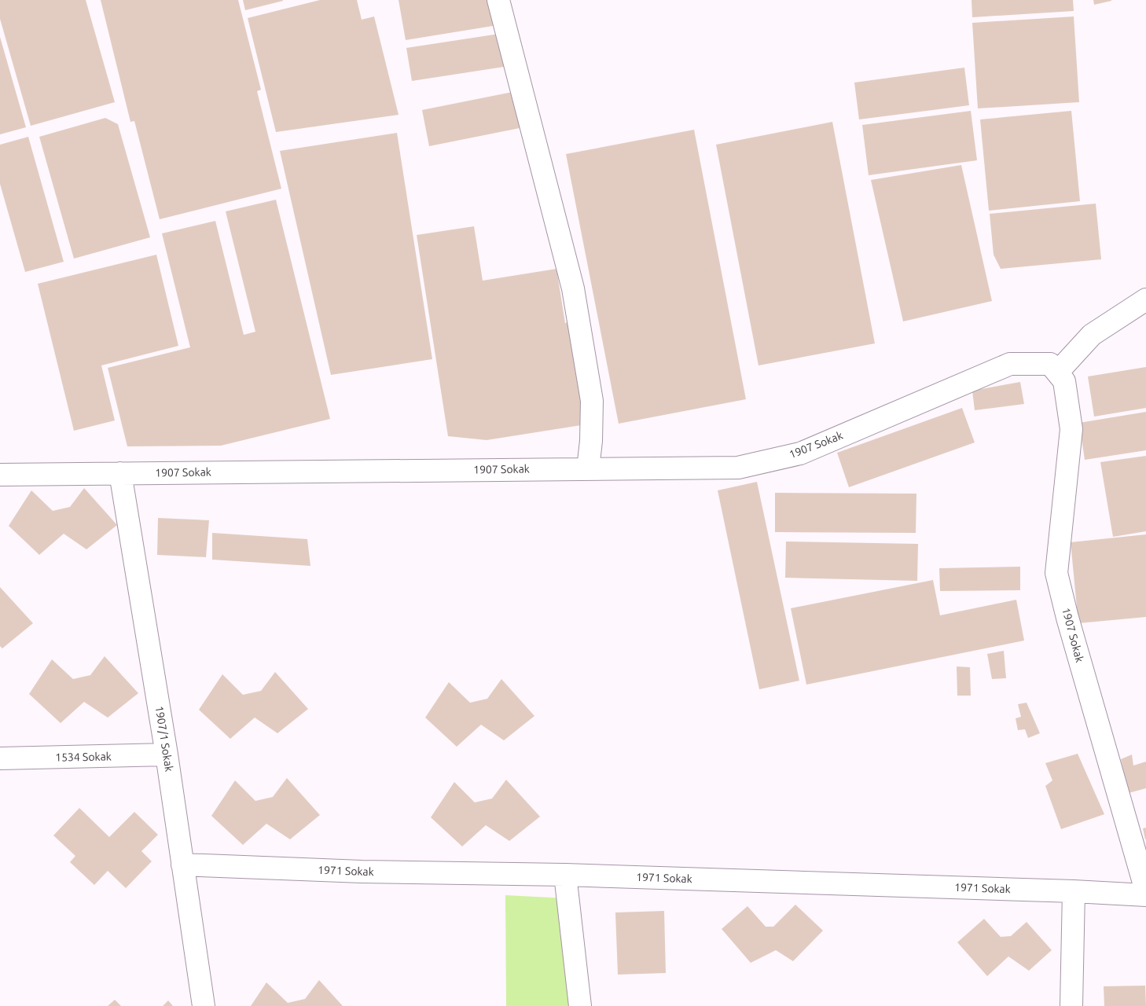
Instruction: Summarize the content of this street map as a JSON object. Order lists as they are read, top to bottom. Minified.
{"streets":{"street":["1907 Sokak","1907/1 Sokak","1534 Sokak","1971 Sokak"]},"crossings":[["1907 Sokak","1907/1 Sokak"],["1907/1 Sokak","1534 Sokak"],["1907/1 Sokak","1971 Sokak"]]}
